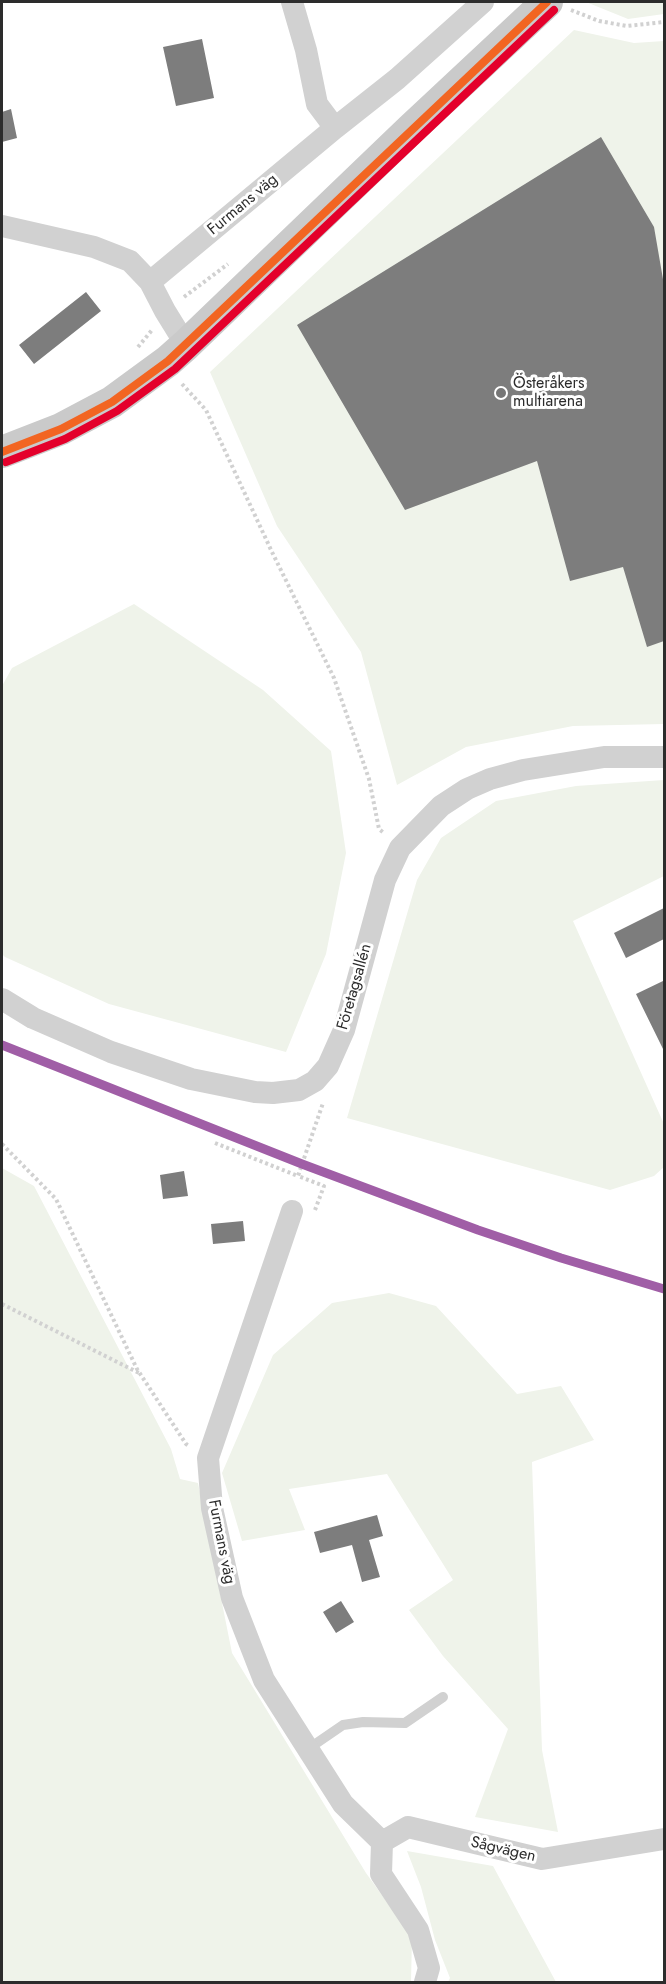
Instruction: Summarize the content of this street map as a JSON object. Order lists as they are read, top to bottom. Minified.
{"streets":{"street":["Furmans väg","Företagsallén","Sågvägen"]},"crossings":[["Furmans väg","Sågvägen"]],"places":["Österåkers multiarena"]}
